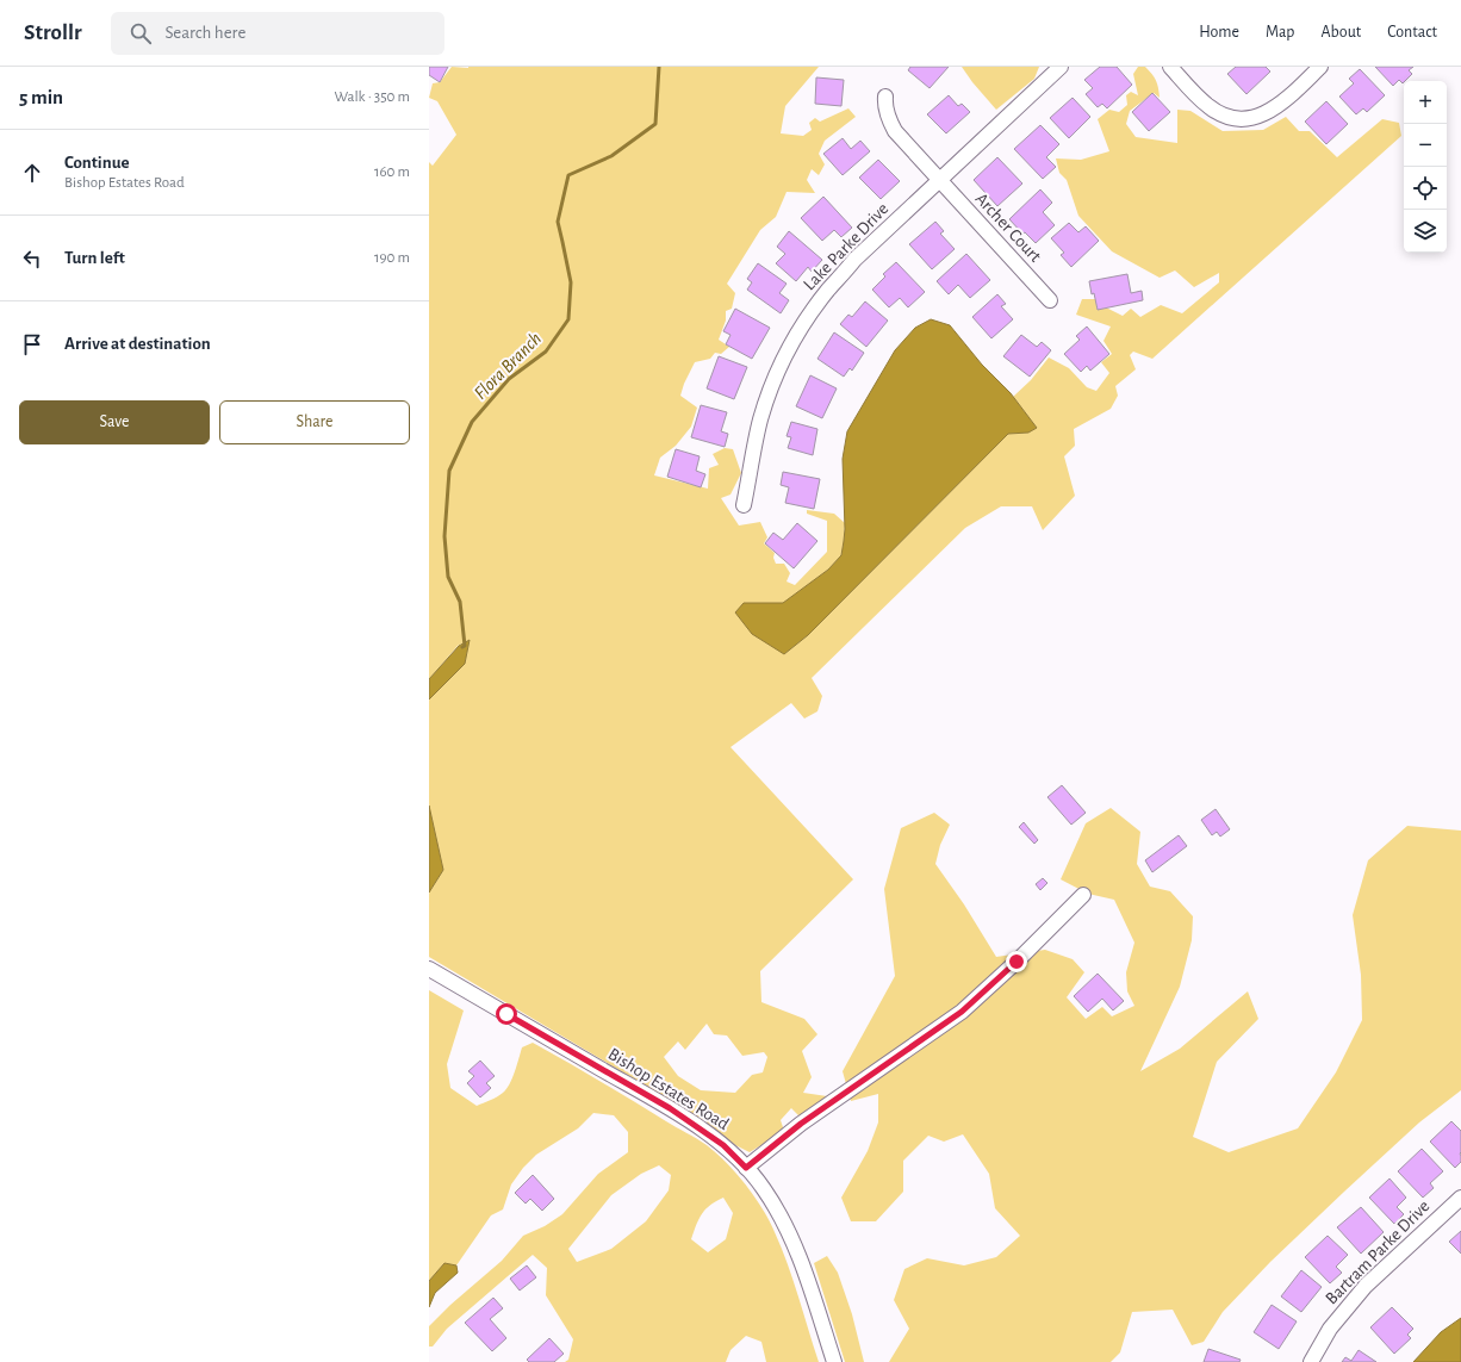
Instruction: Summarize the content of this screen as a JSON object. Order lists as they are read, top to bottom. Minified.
{"streets":{"street":["Archer Court","Lake Parke Drive","Bishop Estates Road","Bartram Parke Drive"]},"crossings":[["Archer Court","Lake Parke Drive"]],"water":["Flora Branch"],"page":{"header":"Strollr","search":"Search here","nav":["Home","Map","About","Contact"],"heading":["5 min","Walk · 350 m"],"map_buttons":["+","−"],"list":[["Continue","Bishop Estates Road","160 m"],["Turn left","190 m"],"Arrive at destination"],"buttons":["Save","Share"]}}
